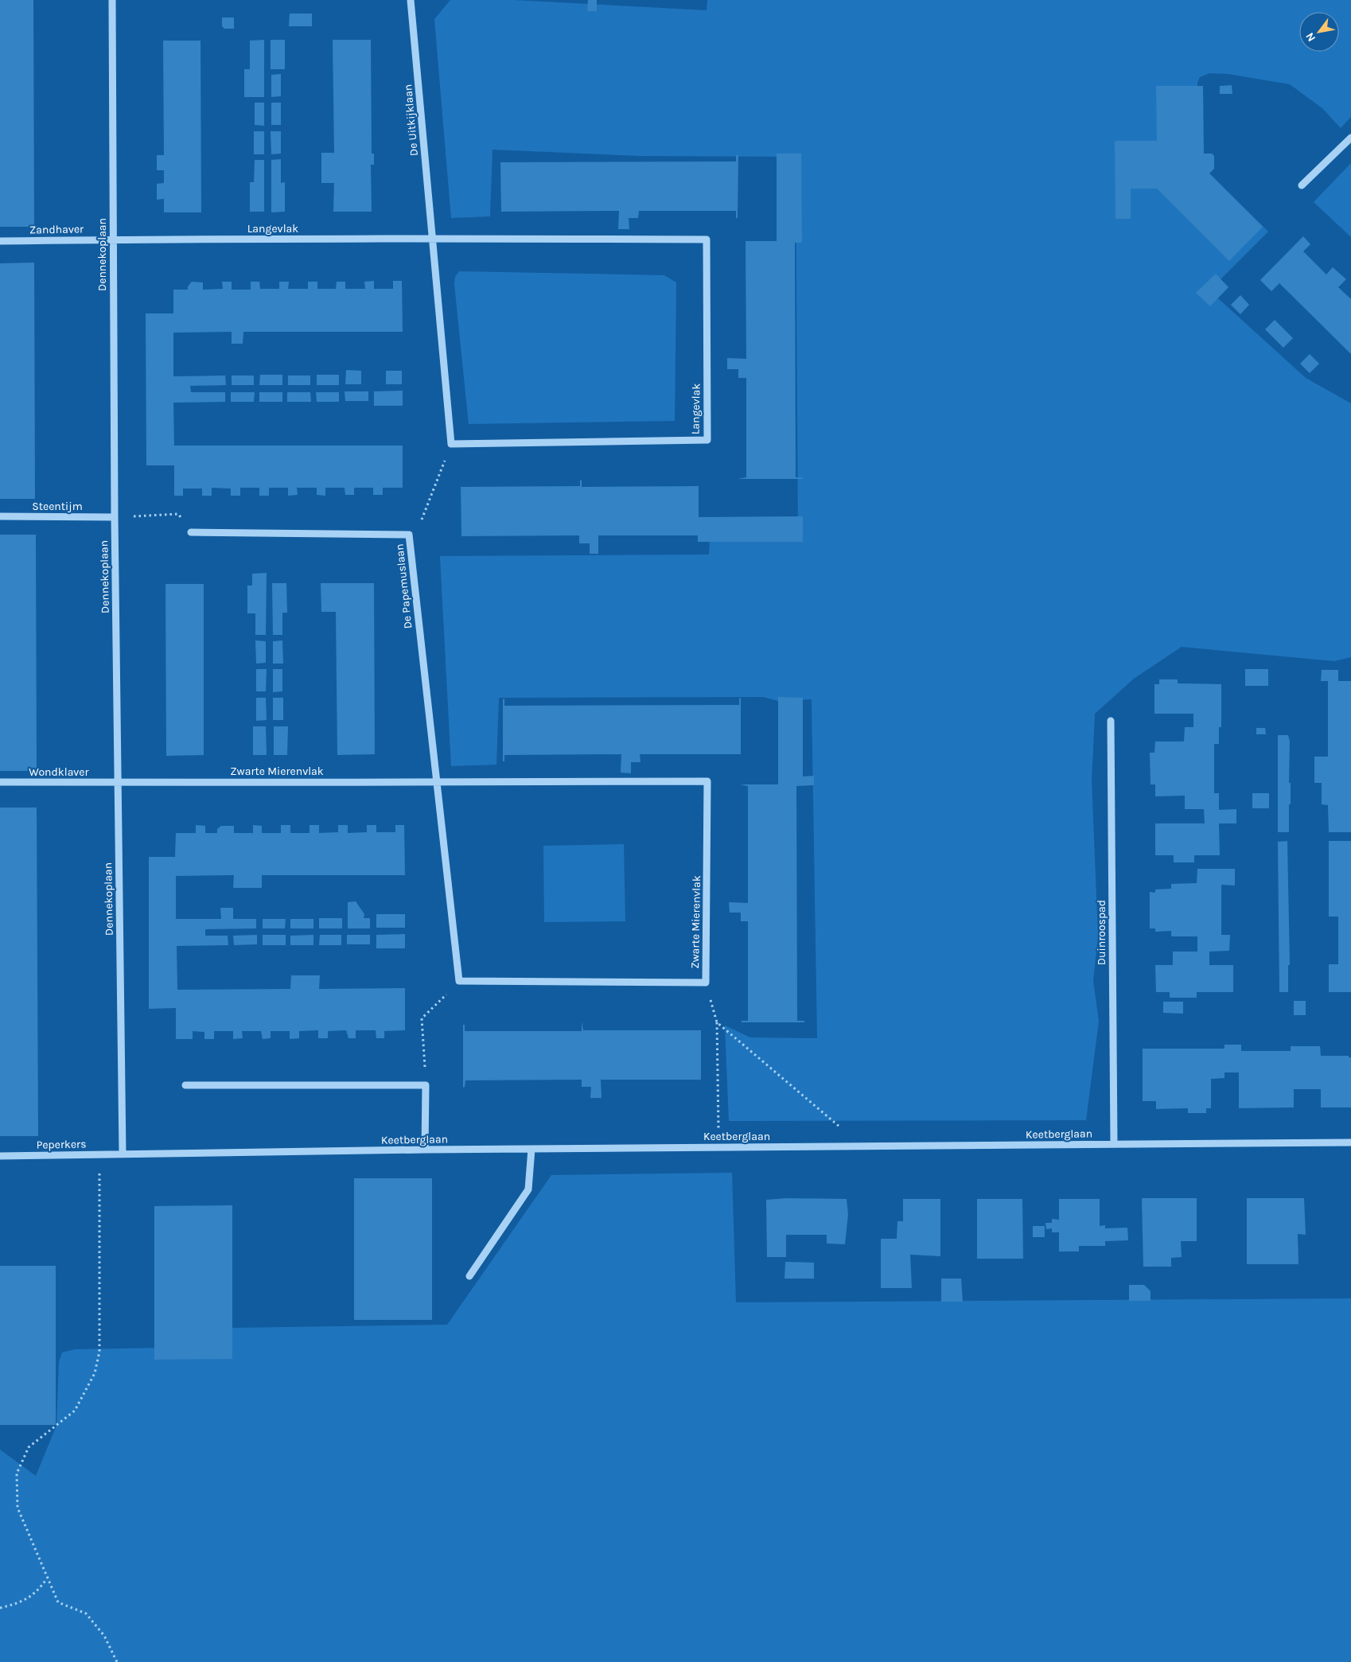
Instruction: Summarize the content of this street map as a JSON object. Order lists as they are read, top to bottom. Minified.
{"streets":{"street":["De Uitkijklaan","Langevlak","Zandhaver","Dennekoplaan","Steentijm","De Papemuslaan","Zwarte Mierenvlak","Wondklaver","Duinroospad","Keetberglaan","Peperkers"]},"crossings":[["De Uitkijklaan","Langevlak"],["Langevlak","Zandhaver"],["Langevlak","Dennekoplaan"],["Zandhaver","Dennekoplaan"],["Dennekoplaan","Steentijm"],["Dennekoplaan","Zwarte Mierenvlak"],["Dennekoplaan","Wondklaver"],["Dennekoplaan","Keetberglaan"],["Dennekoplaan","Peperkers"],["De Papemuslaan","Zwarte Mierenvlak"],["Zwarte Mierenvlak","Wondklaver"],["Duinroospad","Keetberglaan"],["Keetberglaan","Peperkers"]],"north":"bottom left"}
